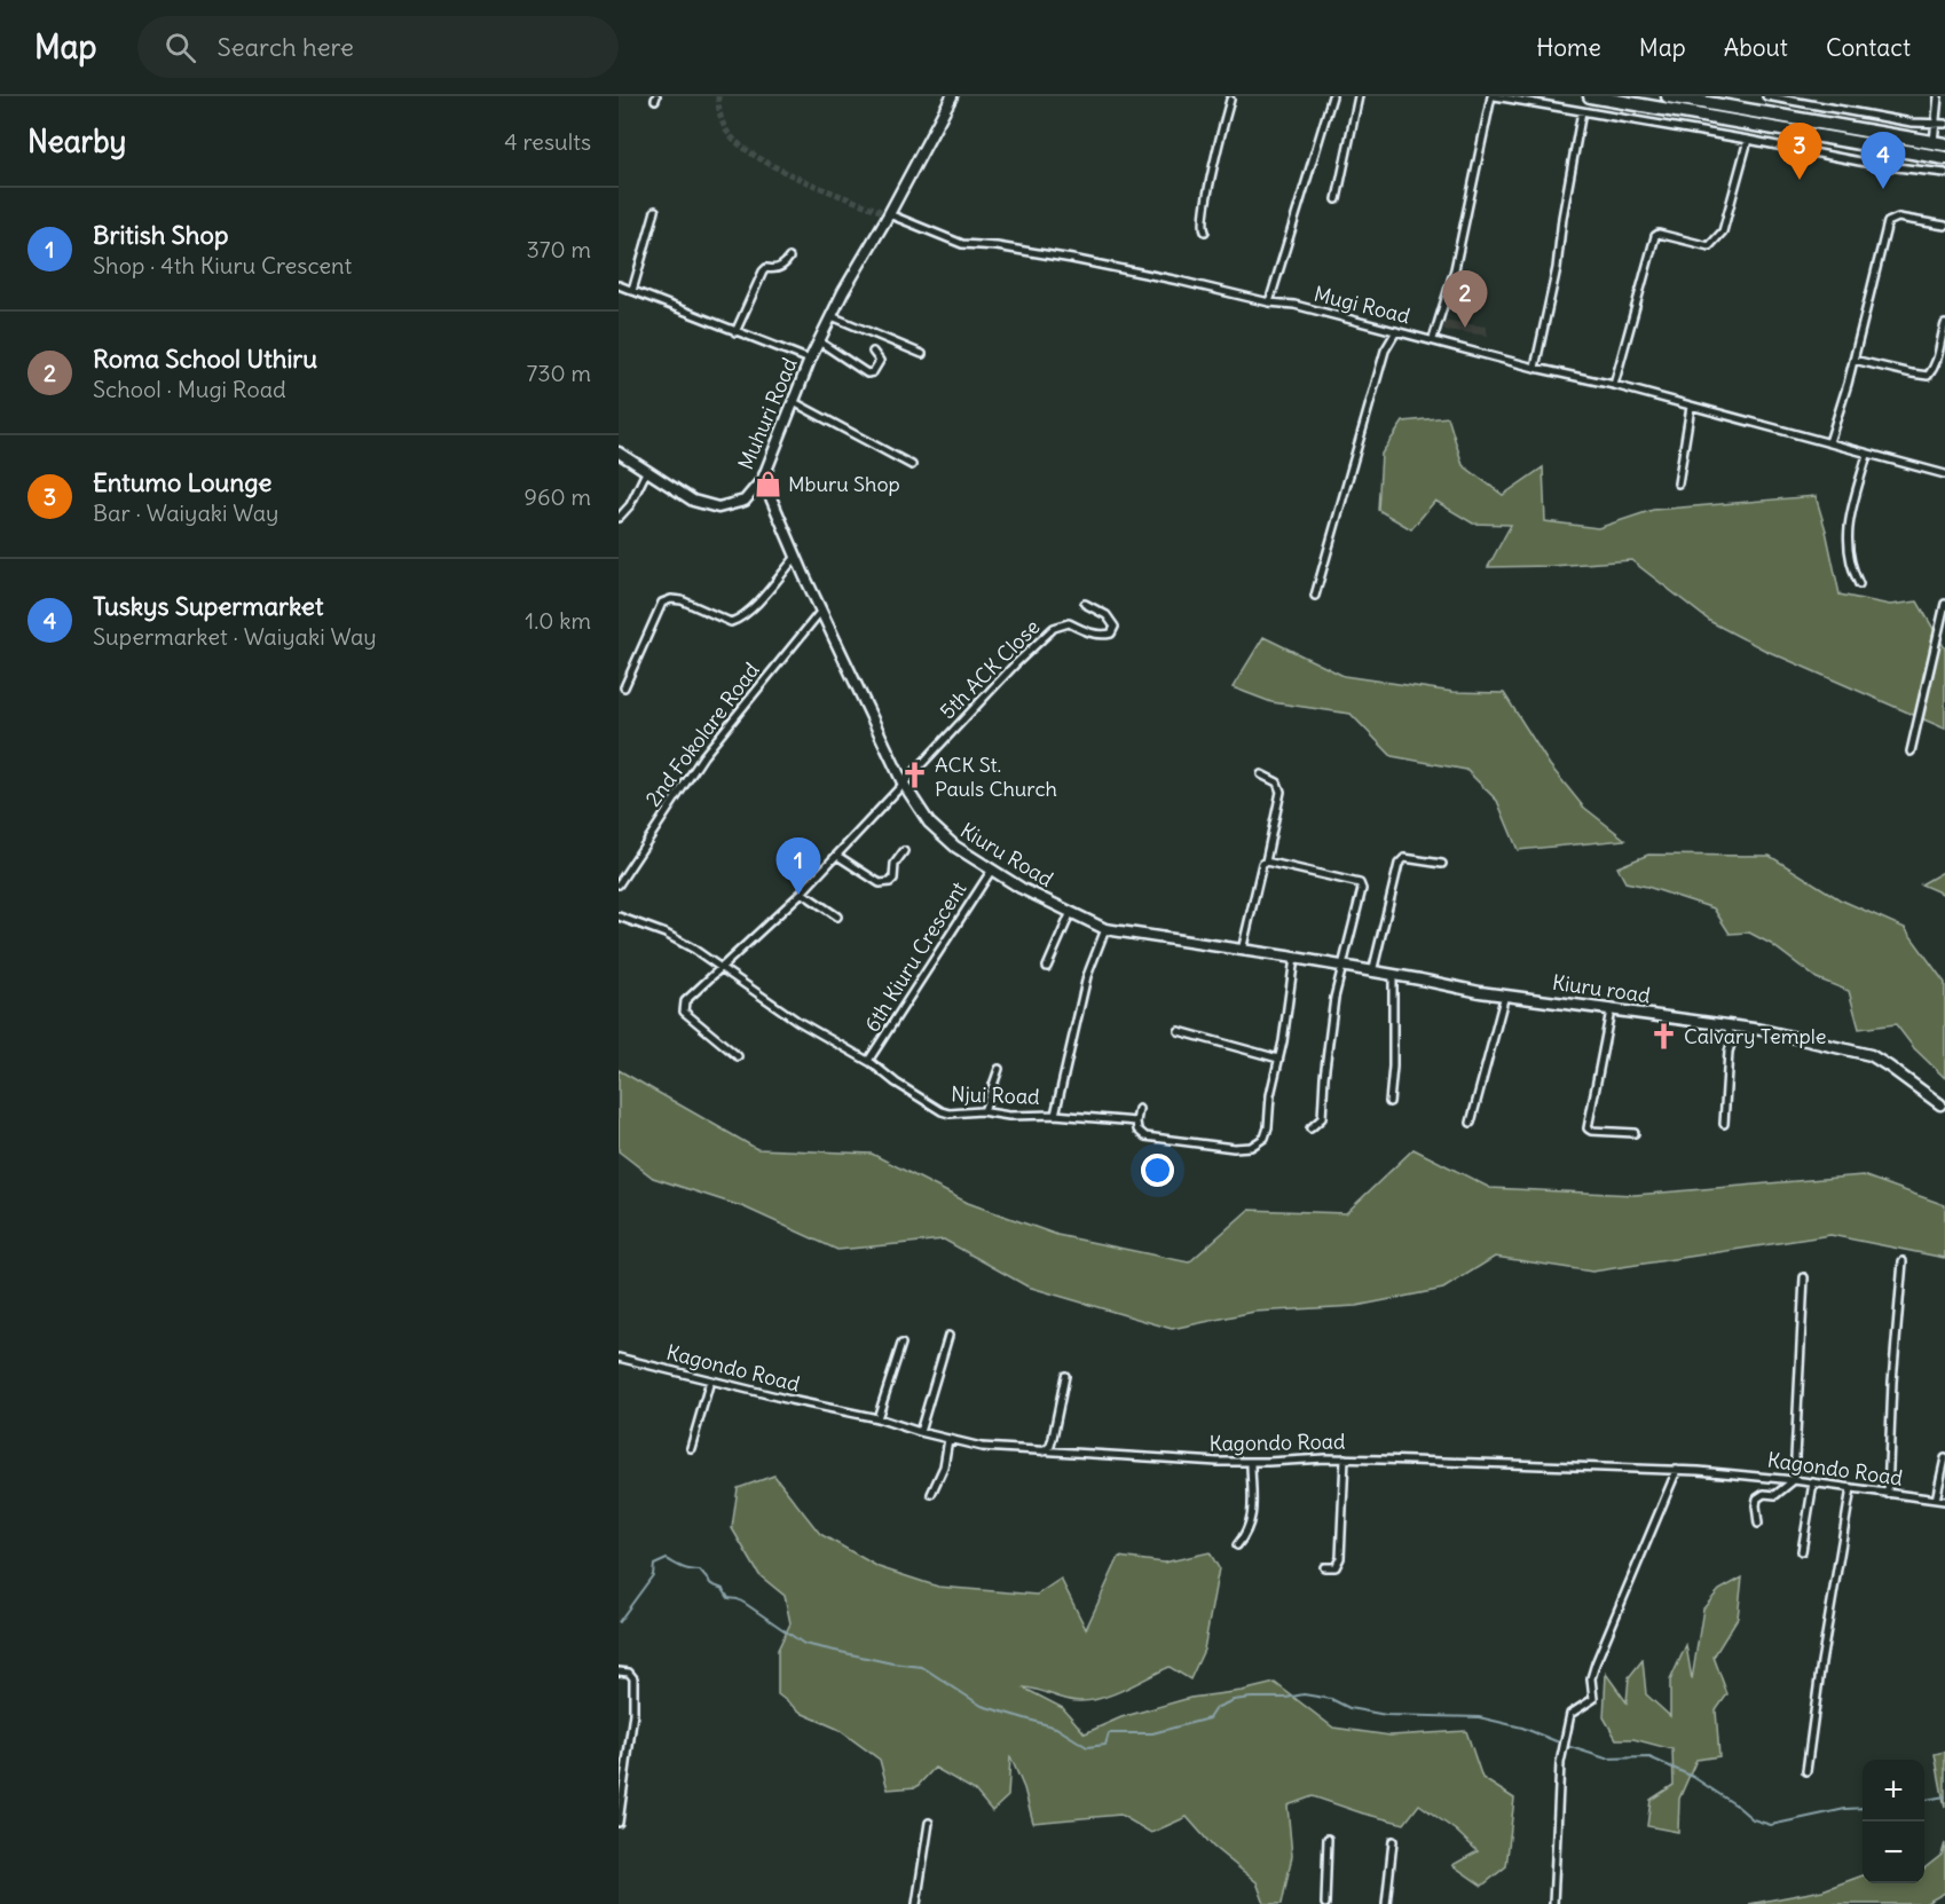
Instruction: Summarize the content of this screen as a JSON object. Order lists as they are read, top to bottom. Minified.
{"streets":{"street":["Mugi Road","Muhuri Road","5th ACK Close","2nd Fokolare Road","Kiuru Road","6th Kiuru Crescent","Kiuru road","Njui Road","Kagondo Road"]},"crossings":[["Mugi Road","Muhuri Road"],["Muhuri Road","Kiuru Road"],["5th ACK Close","Kiuru Road"],["2nd Fokolare Road","Kiuru Road"],["Kiuru Road","6th Kiuru Crescent"],["Kiuru Road","Kiuru road"],["6th Kiuru Crescent","Njui Road"]],"places":{"shop":["Mburu Shop"],"church":["ACK St. Pauls Church","Calvary Temple"]},"page":{"header":"Map","search":"Search here","nav":["Home","Map","About","Contact"],"heading":["Nearby","4 results"],"pins":["3","4","2","1"],"list":[{"mark":"1","name":"British Shop","note":"Shop · 4th Kiuru Crescent","value":"370 m"},{"mark":"2","name":"Roma School Uthiru","note":"School · Mugi Road","value":"730 m"},{"mark":"3","name":"Entumo Lounge","note":"Bar · Waiyaki Way","value":"960 m"},{"mark":"4","name":"Tuskys Supermarket","note":"Supermarket · Waiyaki Way","value":"1.0 km"}],"map_buttons":["+","−"]}}
